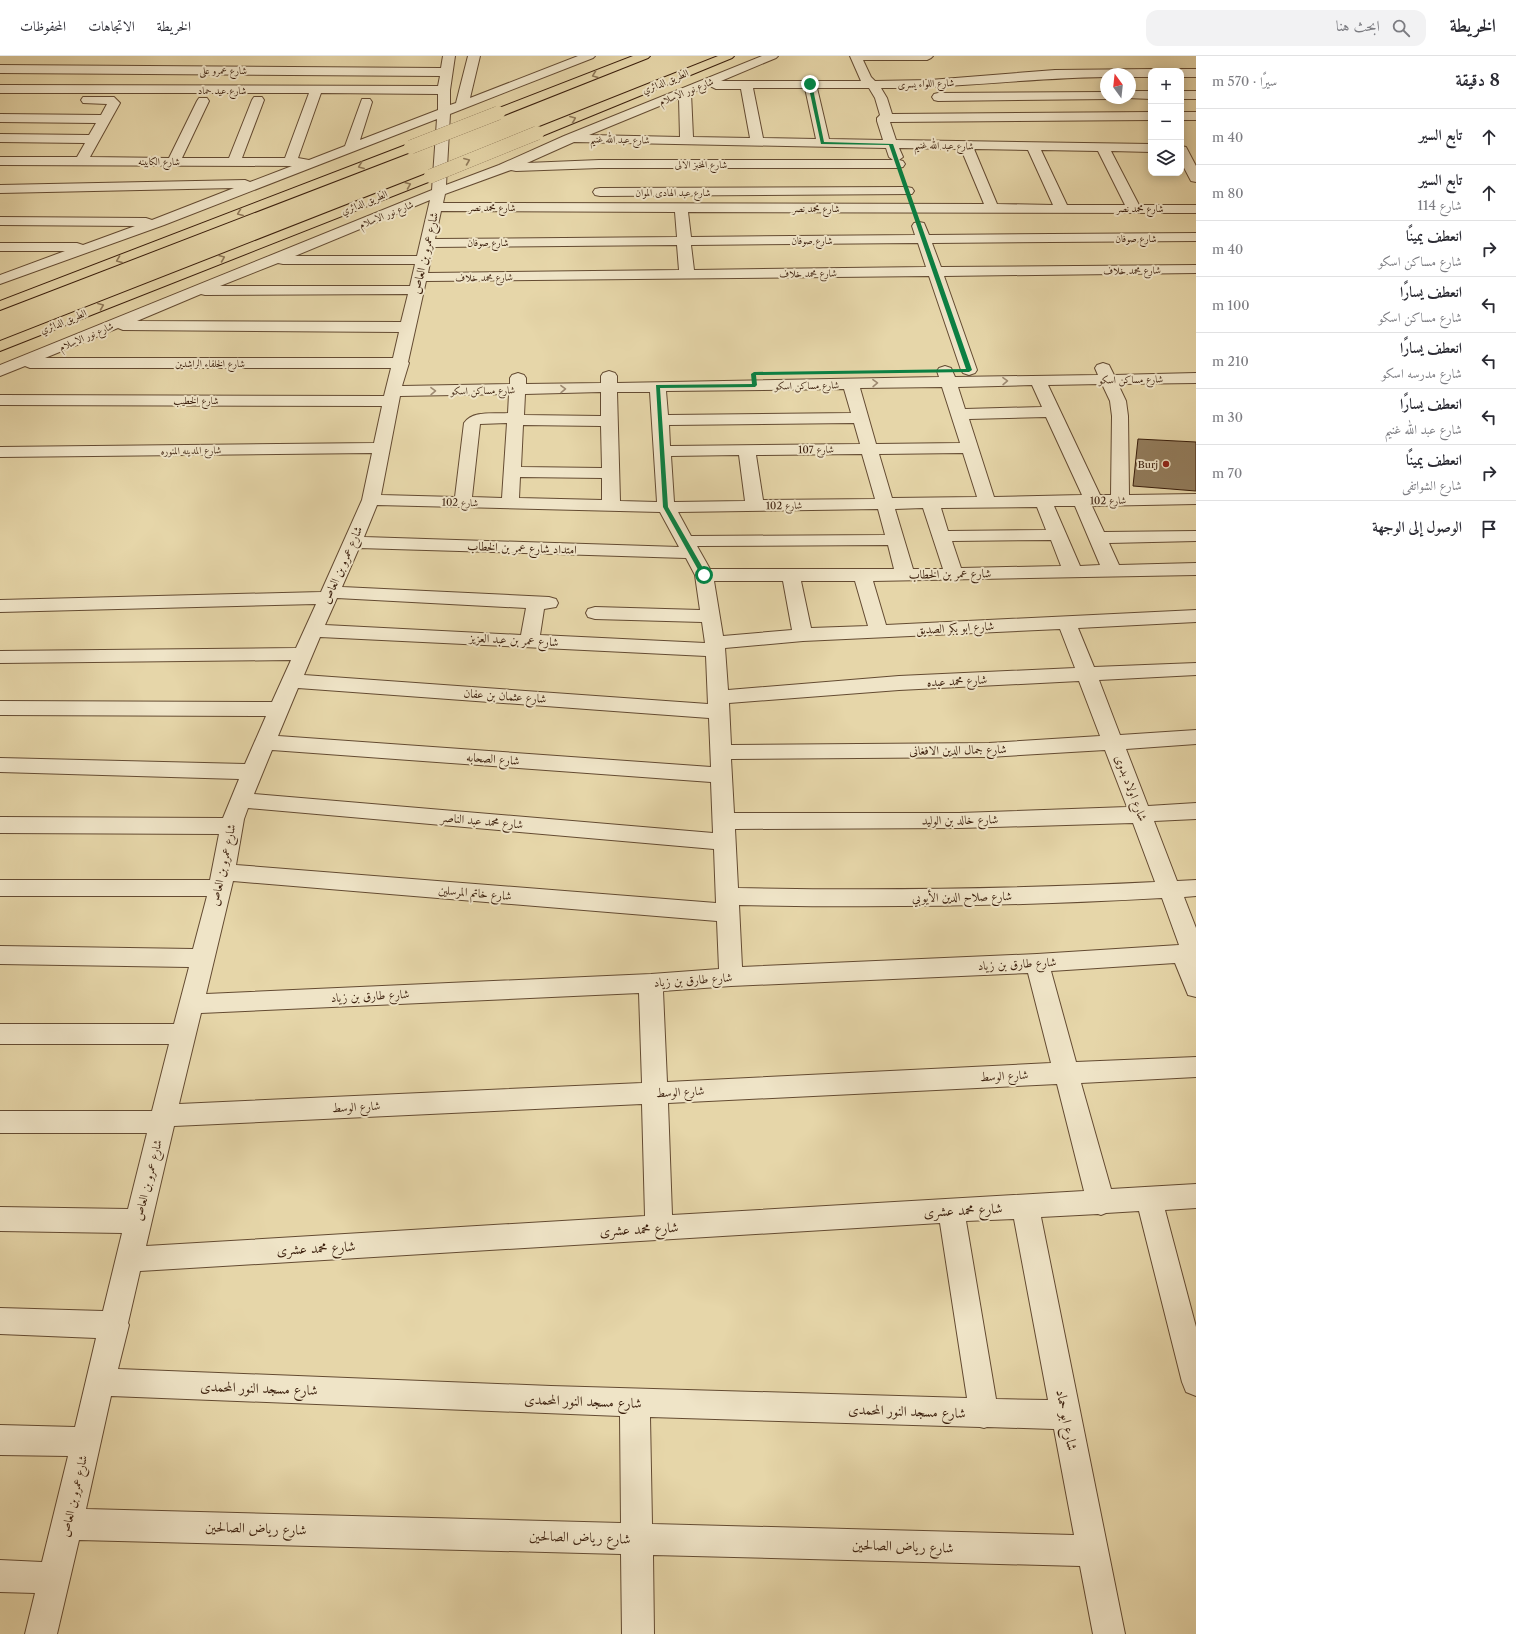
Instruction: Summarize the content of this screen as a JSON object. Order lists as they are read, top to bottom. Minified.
{"streets":{"highway":["الطريق الدائري"],"street":["شارع عمرو على","شارع اللواء يسرى","شارع عيد حماد","شارع نور الاسلام","شارع عبد الله غنيم","شارع الكابينه","شارع المخبز الالى","شارع عبد الهادى الموان","شارع محمد نصر","شارع صوفان","شارع عمرو بن العاص","شارع محمد خلاف","شارع الخلفاء الراشدين","شارع مساكن اسكو","شارع الخطيب","شارع 107","شارع المدينه المنوره","شارع 102","امتداد شارع عمر بن الخطاب","شارع عمر بن الخطاب","شارع ابو بكر الصديق","شارع عمر بن عبد العزيز","شارع محمد عبده","شارع عثمان بن عفان","شارع جمال الدين الافغانى","شارع الصحابه","شارع اولاد بدوى","شارع خالد بن الوليد","شارع محمد عبد الناصر","شارع خاتم المرسلين","شارع صلاح الدين الأيوبي","شارع طارق بن زياد","شارع الوسط","شارع محمد عشرى","شارع مسجد النور المحمدى","شارع ابو حماد","شارع رياض الصالحين"]},"crossings":[["الطريق الدائري","شارع نور الاسلام"],["الطريق الدائري","شارع محمد نصر"],["الطريق الدائري","شارع عمرو بن العاص"],["شارع اللواء يسرى","شارع نور الاسلام"],["شارع نور الاسلام","شارع عبد الله غنيم"],["شارع نور الاسلام","شارع المخبز الالى"],["شارع نور الاسلام","شارع محمد نصر"],["شارع نور الاسلام","شارع عمرو بن العاص"],["شارع نور الاسلام","شارع الخلفاء الراشدين"],["شارع محمد نصر","شارع عمرو بن العاص"],["شارع صوفان","شارع عمرو بن العاص"],["شارع صوفان","شارع محمد خلاف"],["شارع عمرو بن العاص","شارع محمد خلاف"],["شارع عمرو بن العاص","شارع الخلفاء الراشدين"],["شارع عمرو بن العاص","شارع مساكن اسكو"],["شارع عمرو بن العاص","شارع الخطيب"],["شارع عمرو بن العاص","شارع المدينه المنوره"],["شارع عمرو بن العاص","شارع 102"],["شارع عمرو بن العاص","امتداد شارع عمر بن الخطاب"],["شارع عمرو بن العاص","شارع عمر بن عبد العزيز"],["شارع عمرو بن العاص","شارع عثمان بن عفان"],["شارع عمرو بن العاص","شارع الصحابه"],["شارع عمرو بن العاص","شارع محمد عبد الناصر"],["شارع عمرو بن العاص","شارع خاتم المرسلين"],["شارع عمرو بن العاص","شارع طارق بن زياد"],["شارع عمرو بن العاص","شارع الوسط"],["شارع عمرو بن العاص","شارع محمد عشرى"],["شارع عمرو بن العاص","شارع مسجد النور المحمدى"],["شارع عمرو بن العاص","شارع رياض الصالحين"],["شارع الخلفاء الراشدين","شارع مساكن اسكو"],["شارع الخلفاء الراشدين","شارع الخطيب"],["شارع مساكن اسكو","شارع الخطيب"],["شارع ابو بكر الصديق","شارع عمر بن عبد العزيز"],["شارع ابو بكر الصديق","شارع اولاد بدوى"],["شارع محمد عبده","شارع عثمان بن عفان"],["شارع محمد عبده","شارع اولاد بدوى"],["شارع جمال الدين الافغانى","شارع اولاد بدوى"],["شارع اولاد بدوى","شارع خالد بن الوليد"],["شارع اولاد بدوى","شارع صلاح الدين الأيوبي"],["شارع اولاد بدوى","شارع طارق بن زياد"],["شارع خالد بن الوليد","شارع محمد عبد الناصر"],["شارع خاتم المرسلين","شارع صلاح الدين الأيوبي"],["شارع محمد عشرى","شارع ابو حماد"],["شارع مسجد النور المحمدى","شارع ابو حماد"],["شارع ابو حماد","شارع رياض الصالحين"]],"places":["Burj"],"north":"top","page":{"header":"الخريطة","search":"ابحث هنا","nav":["الخريطة","الاتجاهات","المحفوظات"],"heading":["8 دقيقة","سيرًا · 570 m"],"map_buttons":["+","−"],"list":[["تابع السير","40 m"],["تابع السير","شارع 114","80 m"],["انعطف يمينًا","شارع مساكن اسكو","40 m"],["انعطف يسارًا","شارع مساكن اسكو","100 m"],["انعطف يسارًا","شارع مدرسه اسكو","210 m"],["انعطف يسارًا","شارع عبد الله غنيم","30 m"],["انعطف يمينًا","شارع الشواتفى","70 m"],"الوصول إلى الوجهة"]}}
